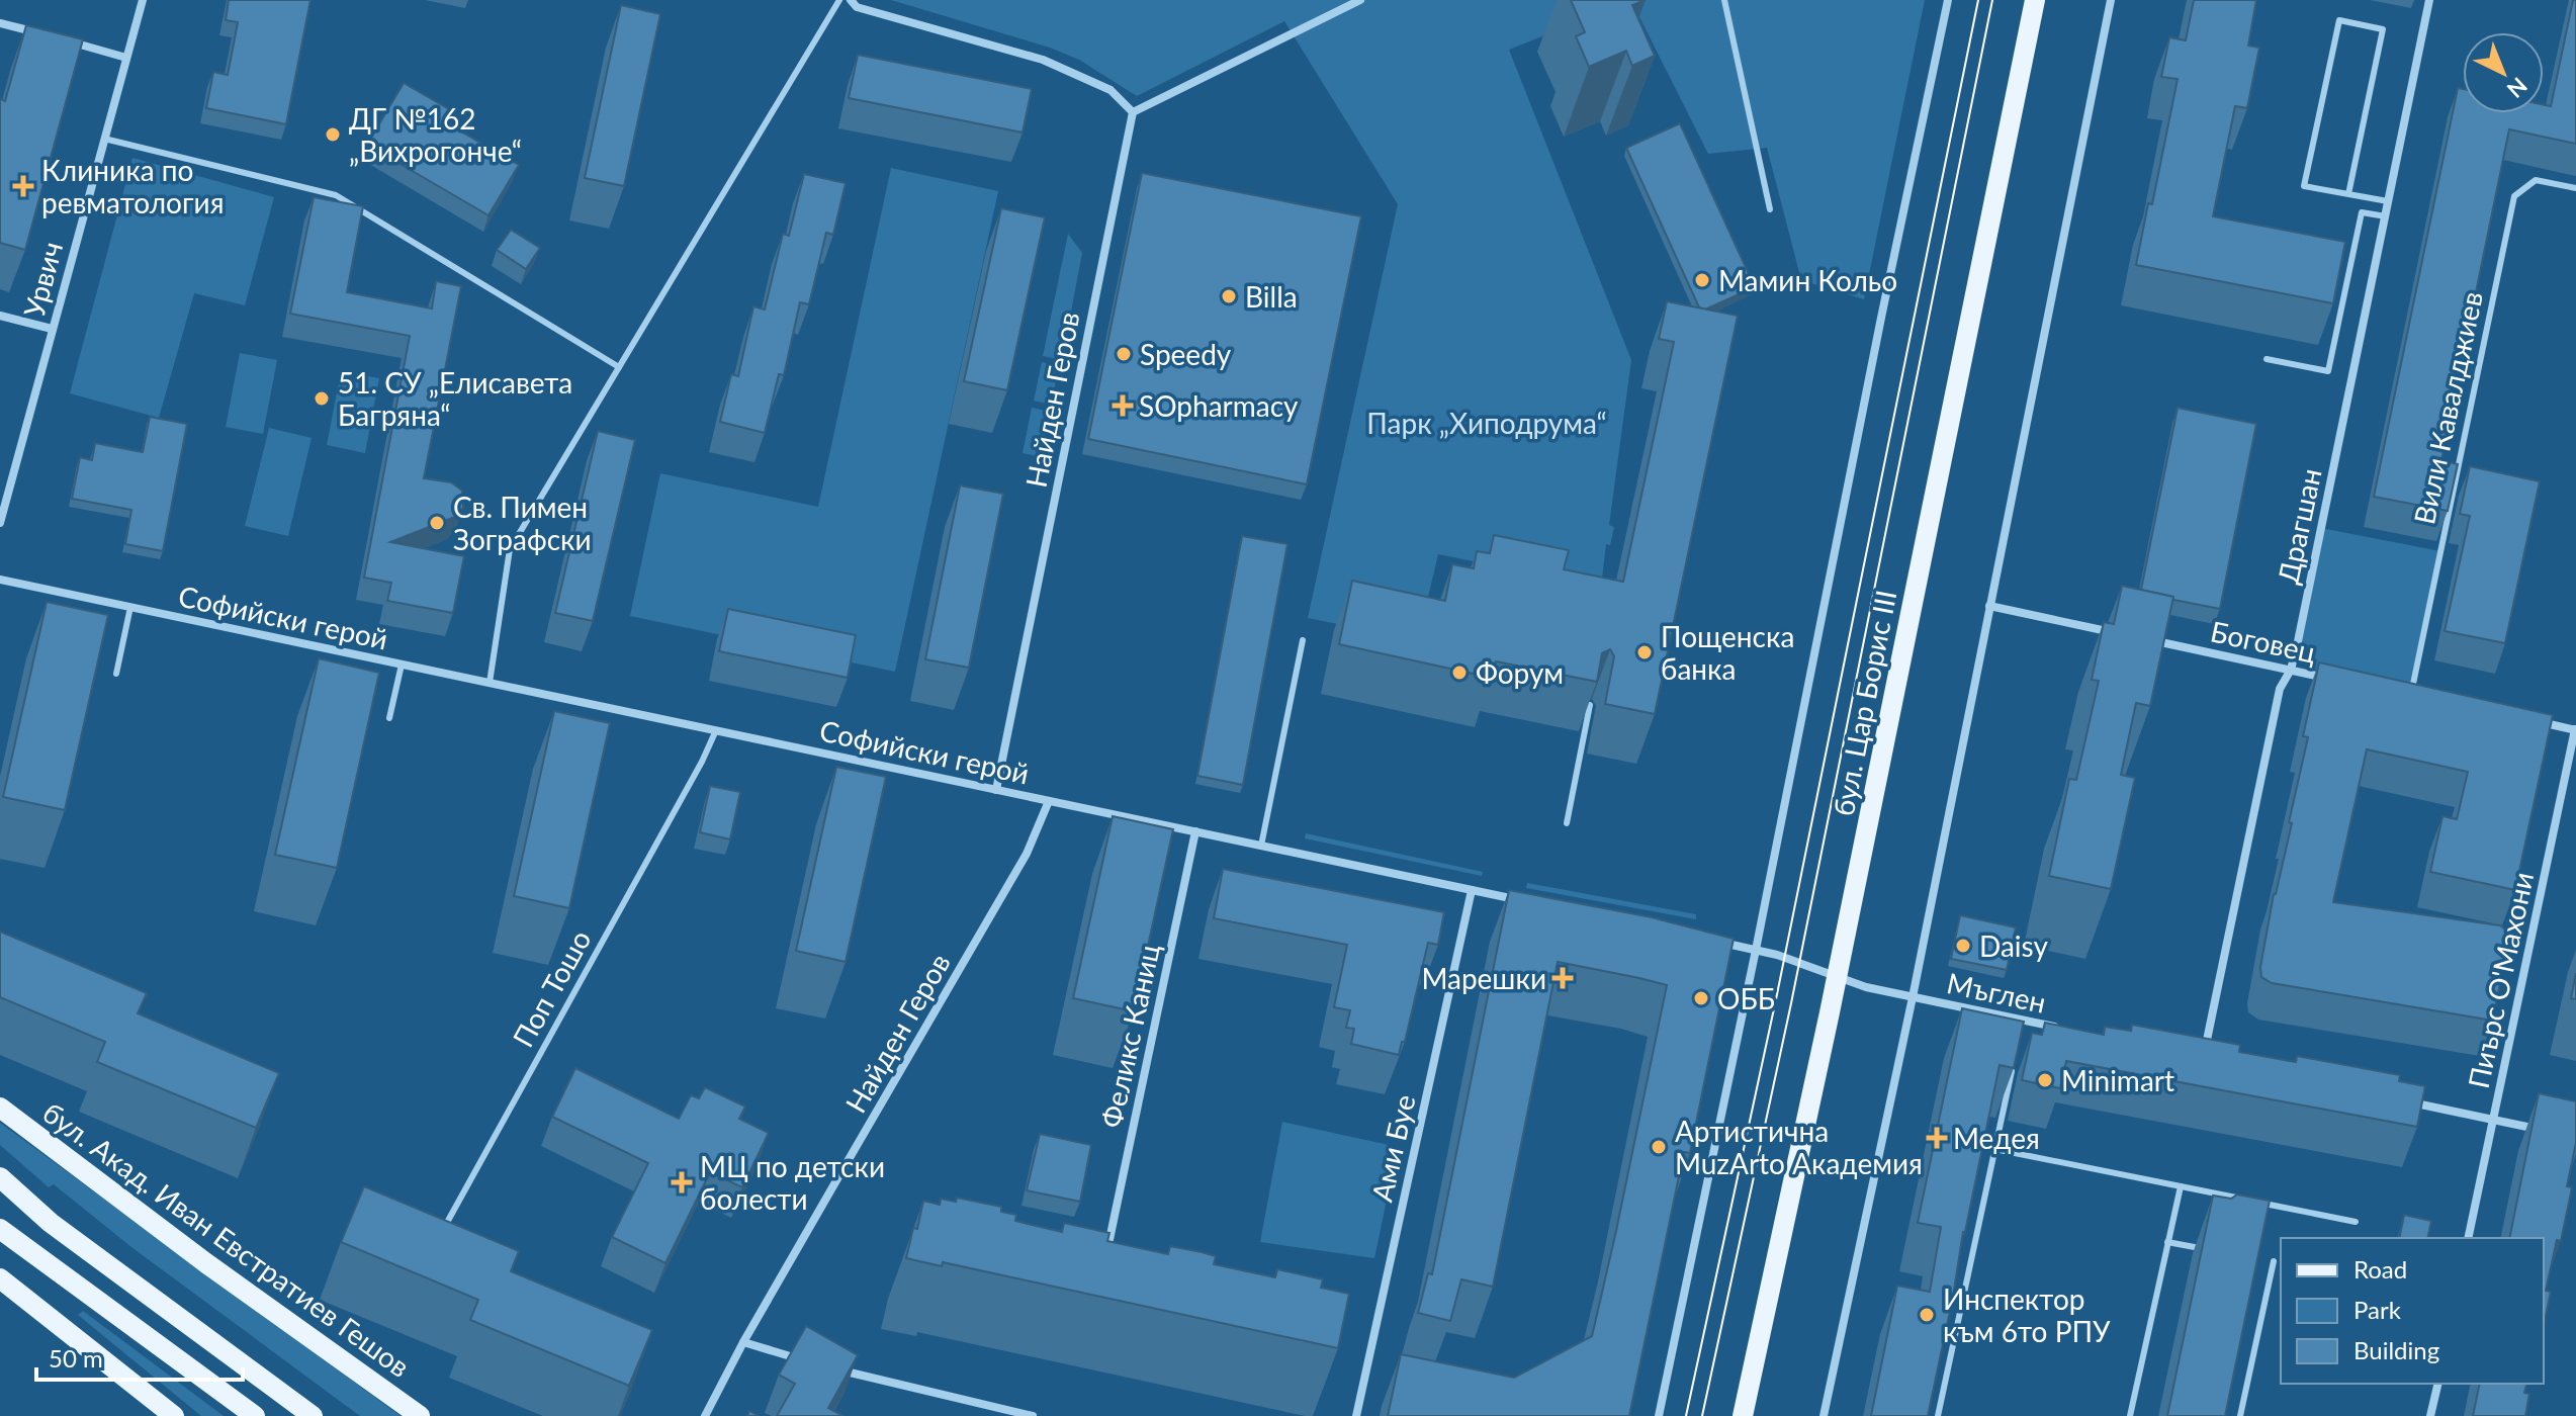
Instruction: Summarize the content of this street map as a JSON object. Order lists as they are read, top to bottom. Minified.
{"streets":{"main road":["бул. Цар Борис III","бул. Акад. Иван Евстратиев Гешов"],"street":["Урвич","Найден Геров","Драгшан","Софийски герой","Боговец","Пиърс О'Махони","Мъглен","Феликс Каниц","Ами Буе"],"lane":["Вили Кавалджиев","Поп Тошо"]},"crossings":[["Найден Геров","Софийски герой"],["Драгшан","Боговец"],["Софийски герой","Поп Тошо"],["Софийски герой","Феликс Каниц"],["Софийски герой","Ами Буе"],["бул. Цар Борис III","Мъглен"]],"parks":["Парк „Хиподрума“"],"places":{"other":["ДГ №162 „Вихрогонче“","Мамин Кольо","Billa","Speedy","51. СУ „Елисавета Багряна“","Св. Пимен Зографски","Пощенска банка","Форум","Daisy","ОББ","Minimart","Артистична MuzArto Академия","Инспектор към 6то РПУ"],"health":["Клиника по ревматология","SOpharmacy","Марешки","Медея","МЦ по детски болести"]},"legend":["Road","Park","Building"],"scale_bar":"50 m","north":"bottom right"}
